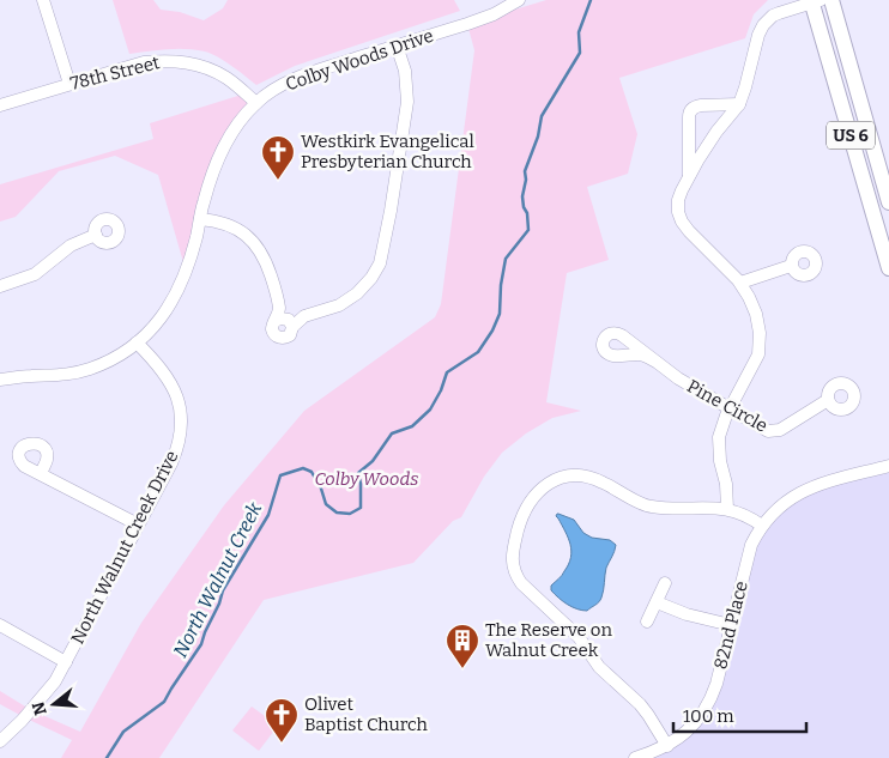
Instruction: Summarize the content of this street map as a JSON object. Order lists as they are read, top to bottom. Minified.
{"streets":{"main road":["US 6"],"street":["Colby Woods Drive","78th Street","Pine Circle","North Walnut Creek Drive","82nd Place"]},"crossings":[["Colby Woods Drive","78th Street"],["Colby Woods Drive","North Walnut Creek Drive"]],"water":["North Walnut Creek"],"parks":["Colby Woods"],"places":{"church":["Westkirk Evangelical Presbyterian Church","Olivet Baptist Church"],"building":["The Reserve on Walnut Creek"]},"scale_bar":"100 m","north":"left"}
